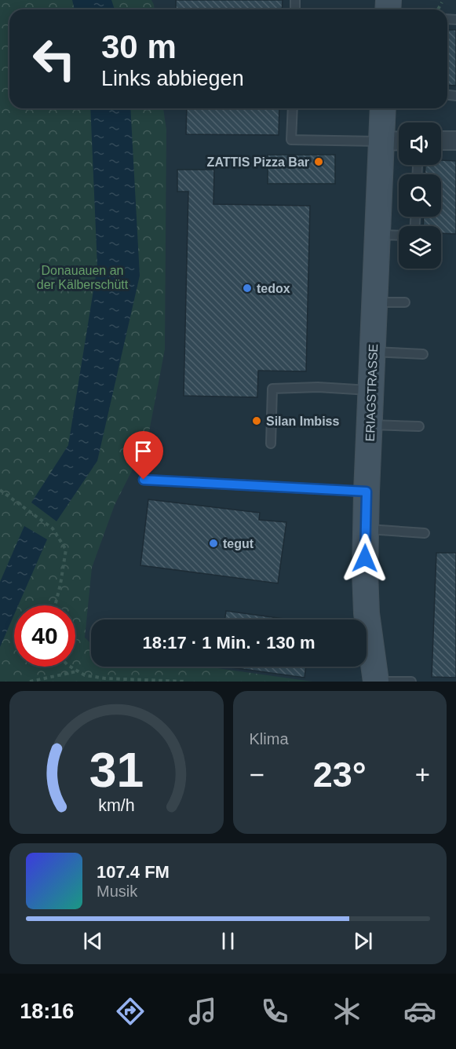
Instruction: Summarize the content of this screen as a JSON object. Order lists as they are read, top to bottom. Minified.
{"streets":{"street":["ERIAGSTRASSE"]},"parks":["Donauauen an der Kälberschütt"],"places":["ZATTIS Pizza Bar","tedox","Silan Imbiss","tegut"],"page":{"turn":["30 m","Links abbiegen"],"limit":"40","trip":"18:17 · 1 Min. · 130 m","tile":"Klima","heat":["−","23°","+"],"song":["107.4 FM","Musik"],"tabs":"18:16","gauge":["31","km/h"]}}
